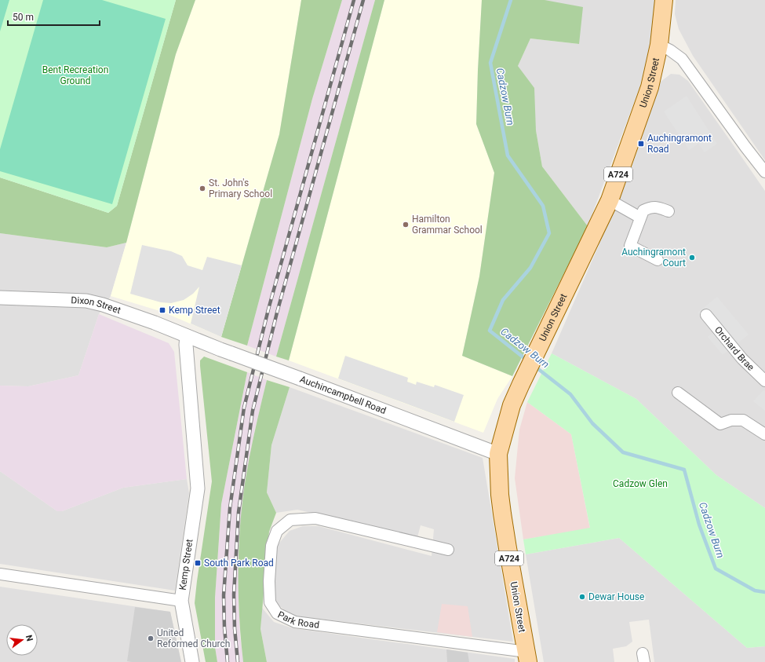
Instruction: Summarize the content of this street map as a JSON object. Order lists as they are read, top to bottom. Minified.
{"streets":{"main road":["Union Street","A724"],"street":["Dixon Street","Orchard Brae","Auchincampbell Road","Kemp Street","Park Road"]},"crossings":[["Union Street","Auchincampbell Road"],["Union Street","Park Road"],["Dixon Street","Auchincampbell Road"],["Dixon Street","Kemp Street"],["Auchincampbell Road","Kemp Street"]],"water":["Cadzow Burn"],"parks":["Bent Recreation Ground","Cadzow Glen"],"places":{"transit":["Auchingramont Road","Kemp Street","South Park Road"],"other":["St. John's Primary School","Hamilton Grammar School","Auchingramont Court","Dewar House","United Reformed Church"]},"scale_bar":"50 m","north":"right"}
